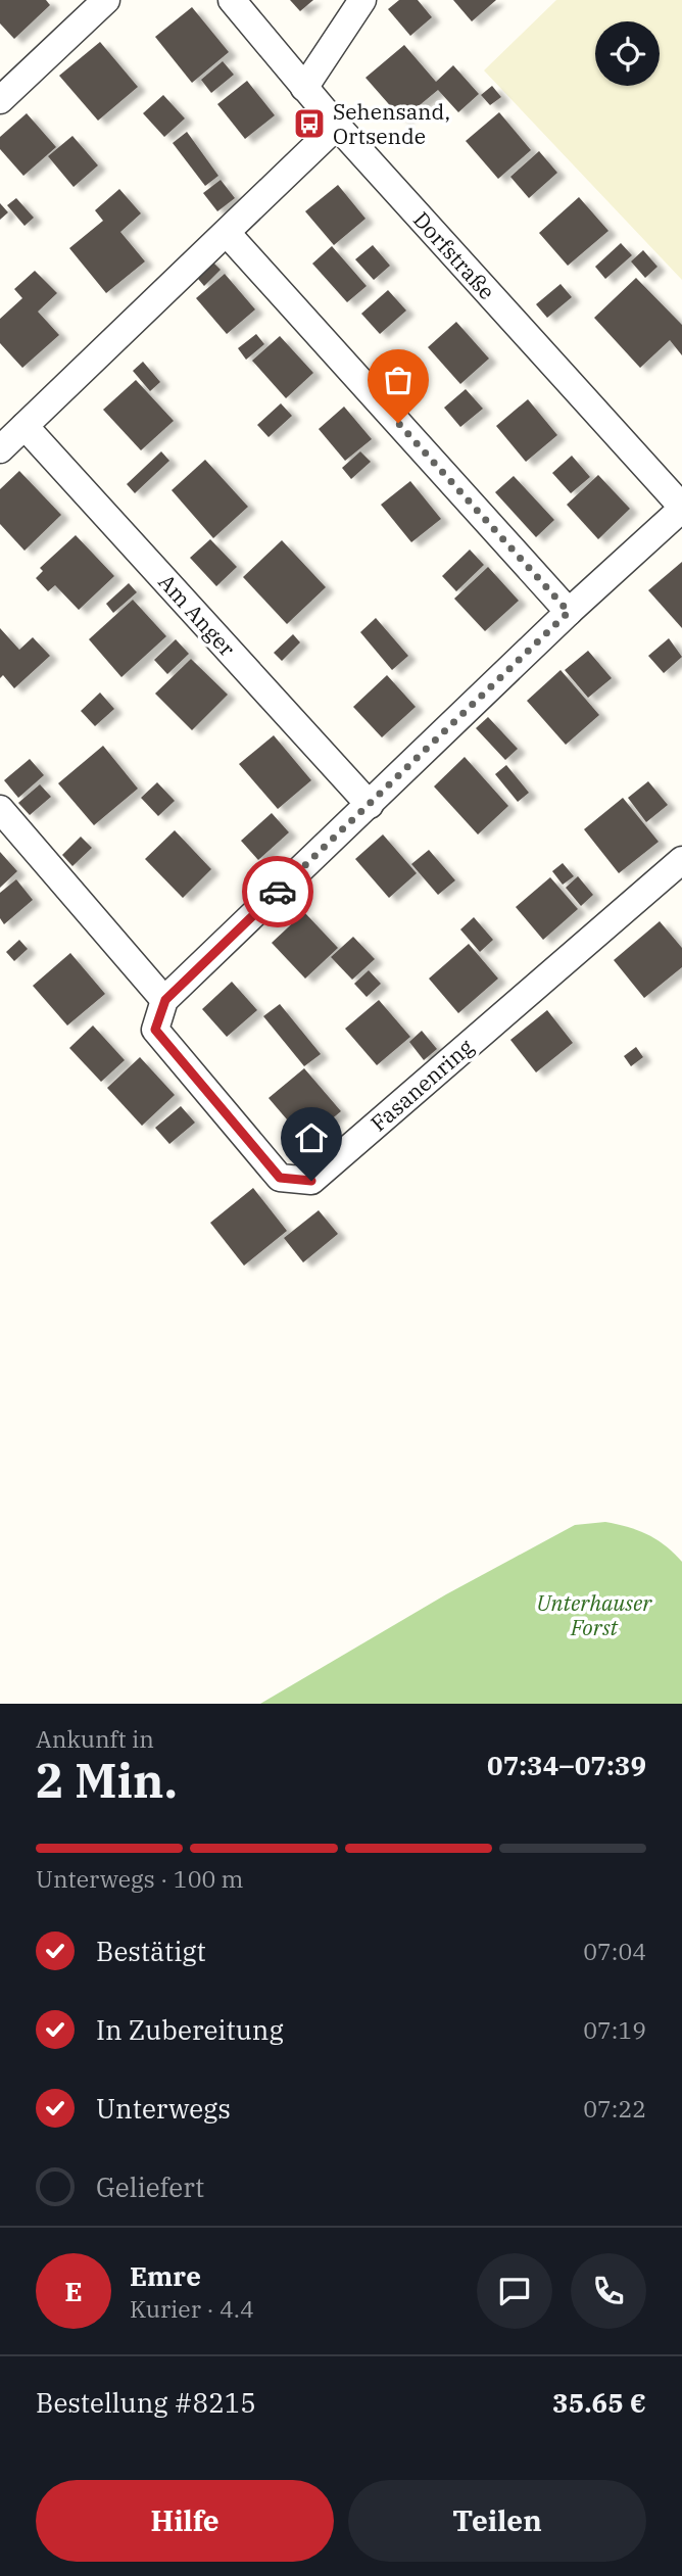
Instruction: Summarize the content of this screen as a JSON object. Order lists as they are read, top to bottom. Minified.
{"streets":{"street":["Dorfstraße","Am Anger","Fasanenring"]},"parks":["Unterhauser Forst"],"places":{"bus stop":["Sehensand, Ortsende"]},"page":{"heading":["2 Min.","Ankunft in","07:34–07:39"],"panel":["Emre","Kurier · 4.4","Bestellung #8215","35.65 €"],"bar":"Unterwegs · 100 m","list":[["Bestätigt","07:04"],["In Zubereitung","07:19"],["Unterwegs","07:22"],"Geliefert"],"round":"E","buttons":["Hilfe","Teilen"]}}
